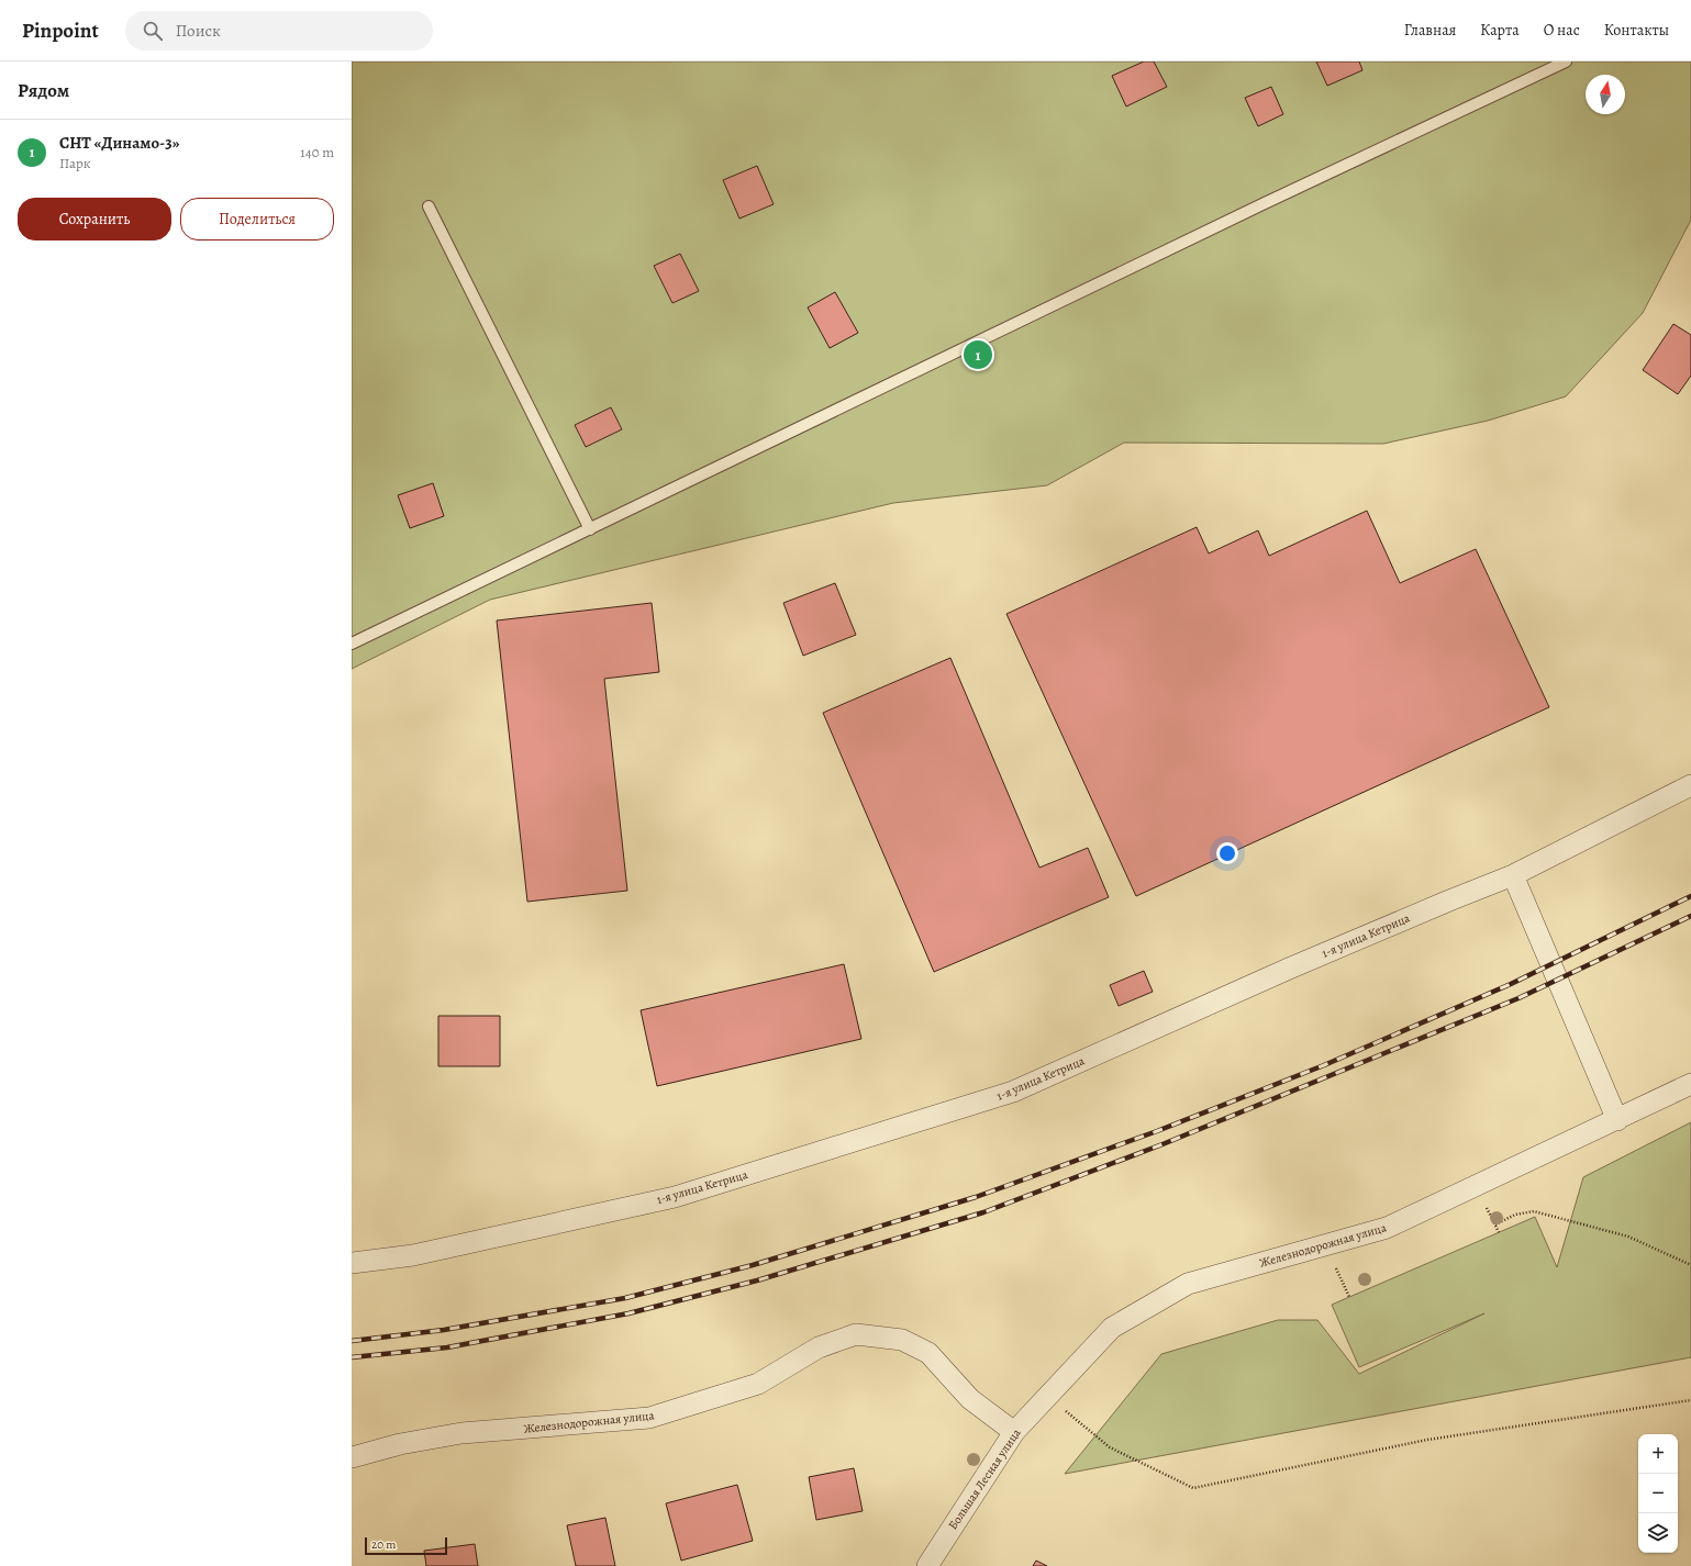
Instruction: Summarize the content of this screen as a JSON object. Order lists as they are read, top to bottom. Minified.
{"streets":{"street":["1-я улица Кетрица","Железнодорожная улица","Большая Лесная улица"]},"crossings":[["Железнодорожная улица","Большая Лесная улица"]],"scale_bar":"20 m","north":"top","page":{"header":"Pinpoint","search":"Поиск","nav":["Главная","Карта","О нас","Контакты"],"heading":"Рядом","list":[{"mark":"1","name":"СНТ «Динамо-3»","note":"Парк","value":"140 m"}],"buttons":["Сохранить","Поделиться"],"pins":"1","map_buttons":["+","−"],"scale":"20 m"}}
